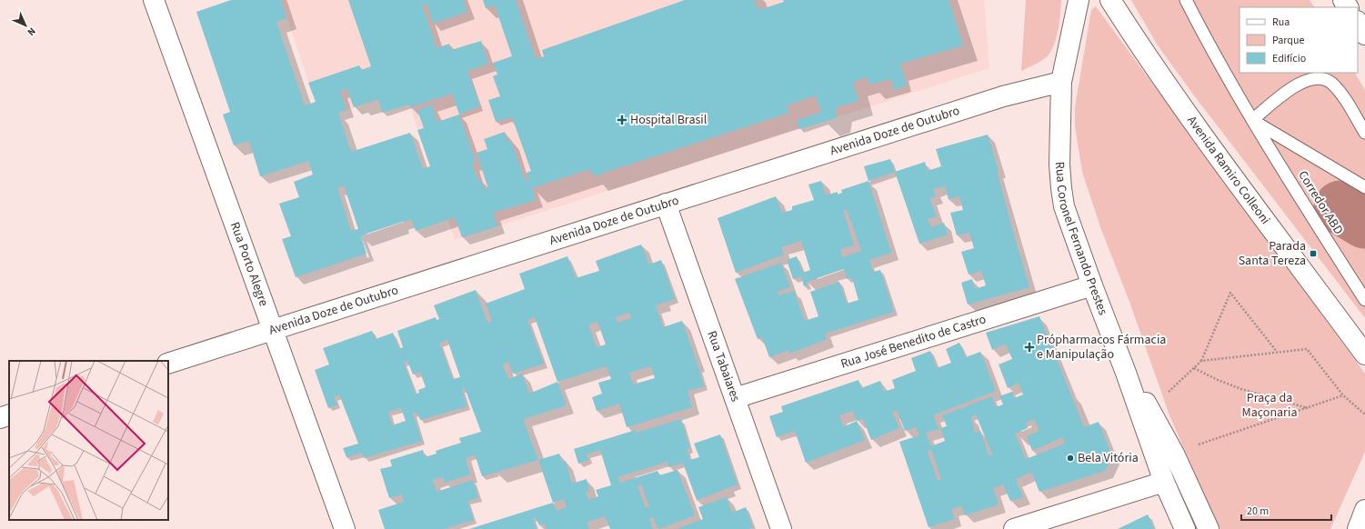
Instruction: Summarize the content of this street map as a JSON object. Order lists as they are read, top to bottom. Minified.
{"streets":{"street":["Avenida Doze de Outubro","Avenida Ramiro Colleoni","Rua Coronel Fernando Prestes","Rua Porto Alegre","Rua José Benedito de Castro","Rua Tabaiares"],"lane":["Corredor ABD"]},"crossings":[["Avenida Doze de Outubro","Rua Coronel Fernando Prestes"],["Avenida Doze de Outubro","Rua Porto Alegre"],["Avenida Doze de Outubro","Rua Tabaiares"],["Rua Coronel Fernando Prestes","Rua José Benedito de Castro"],["Rua José Benedito de Castro","Rua Tabaiares"]],"parks":["Praça da Maçonaria"],"places":{"health":["Hospital Brasil","Própharmacos Fármacia e Manipulação"],"transit":["Parada Santa Tereza"],"other":["Bela Vitória"]},"legend":["Rua","Parque","Edifício"],"scale_bar":"20 m","north":"bottom right"}
